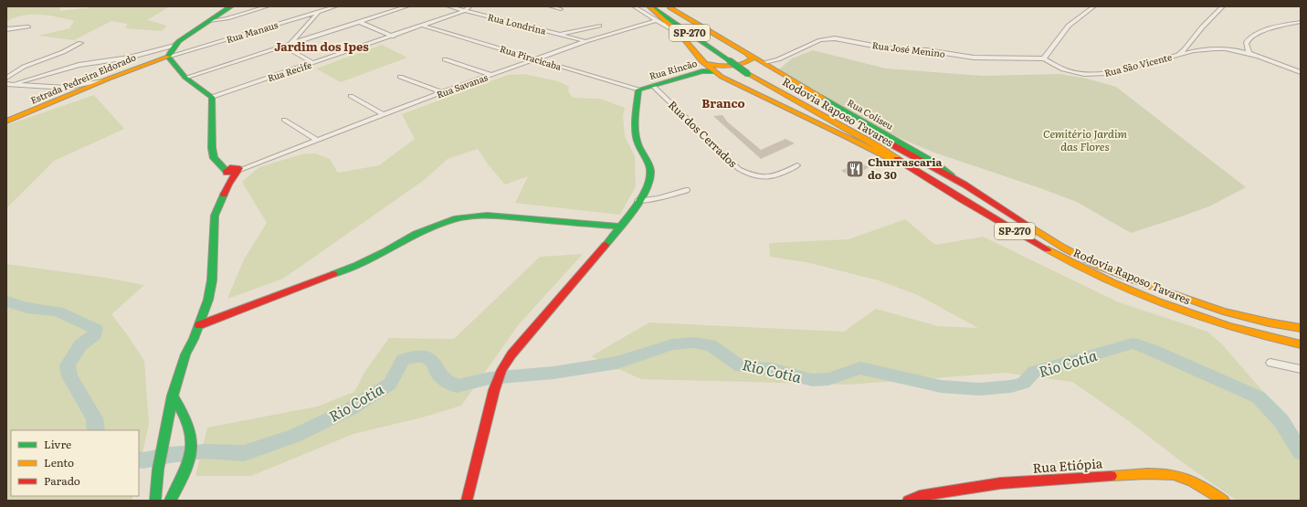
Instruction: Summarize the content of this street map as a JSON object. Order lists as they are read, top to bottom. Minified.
{"streets":{"main road":["SP-270","Rua Rincão","Estrada Pedreira Eldorado","Rodovia Raposo Tavares","Rua Coliseu","Rua Etiópia"],"street":["Rua Londrina","Rua Manaus","Rua José Menino","Rua Piracicaba","Rua São Vicente","Rua Recife","Rua Savanas","Rua dos Cerrados"]},"crossings":[["Rua Londrina","Rua Recife"],["Rua Londrina","Rua Savanas"],["Rua Manaus","Estrada Pedreira Eldorado"],["Rua José Menino","Rua São Vicente"],["Rua José Menino","Rua Coliseu"],["Rua Piracicaba","Rua Rincão"],["Rua Piracicaba","Rua Recife"],["Rua Piracicaba","Rua Savanas"],["Rua Rincão","Rodovia Raposo Tavares"],["Rua Rincão","Rua Coliseu"],["Rua Rincão","Rua dos Cerrados"],["Rodovia Raposo Tavares","Rua Coliseu"]],"districts":["Jardim dos Ipes","Branco"],"water":["Rio Cotia"],"parks":["Cemitério Jardim das Flores"],"places":{"restaurant":["Churrascaria do 30"]},"legend":["Livre","Lento","Parado"]}
